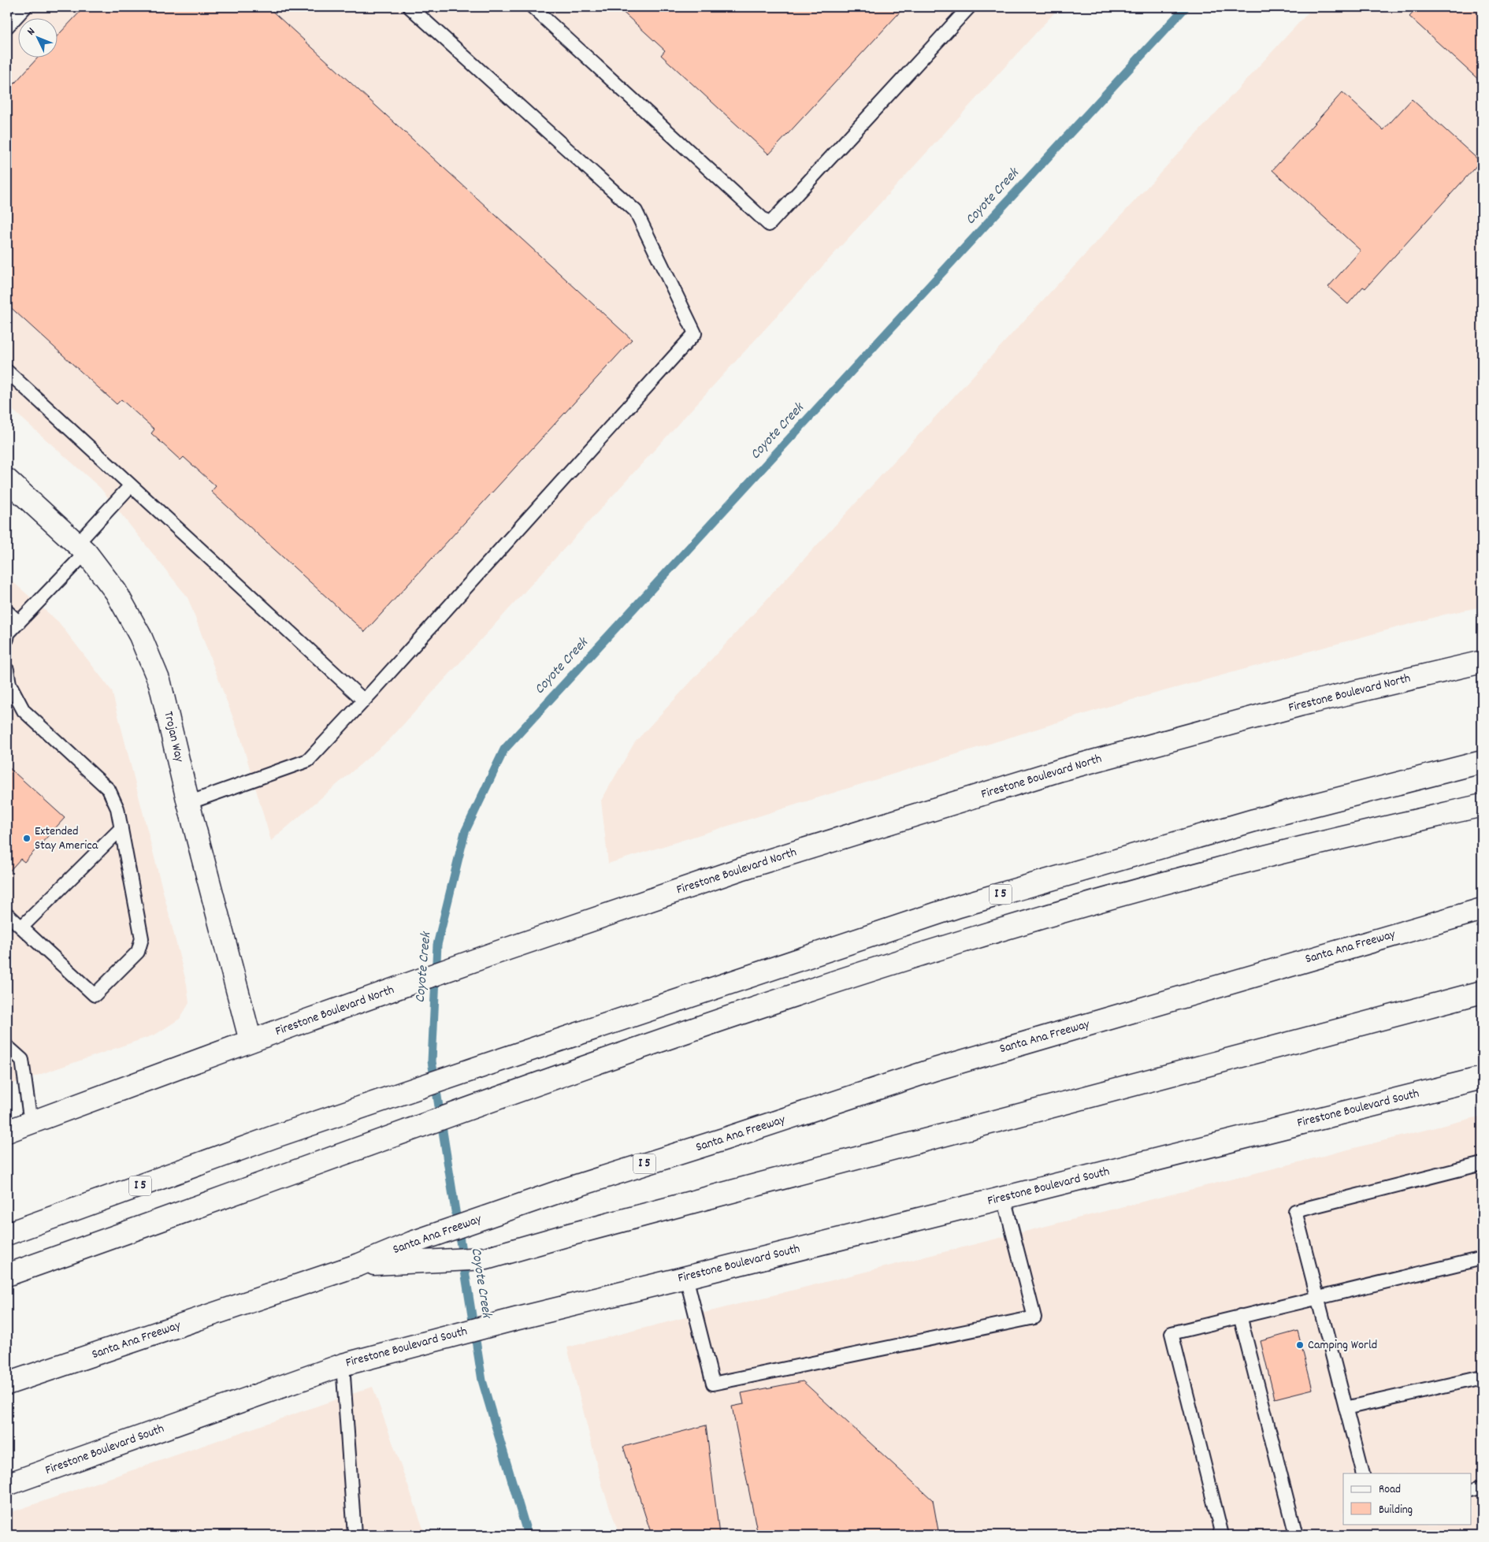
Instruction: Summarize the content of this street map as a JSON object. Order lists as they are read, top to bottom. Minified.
{"streets":{"main road":["Firestone Boulevard North","Trojan Way","I 5","Santa Ana Freeway","Firestone Boulevard South"]},"crossings":[["Firestone Boulevard North","Trojan Way"]],"water":["Coyote Creek"],"places":["Extended Stay America","Camping World"],"legend":["Road","Building"],"north":"top left"}
